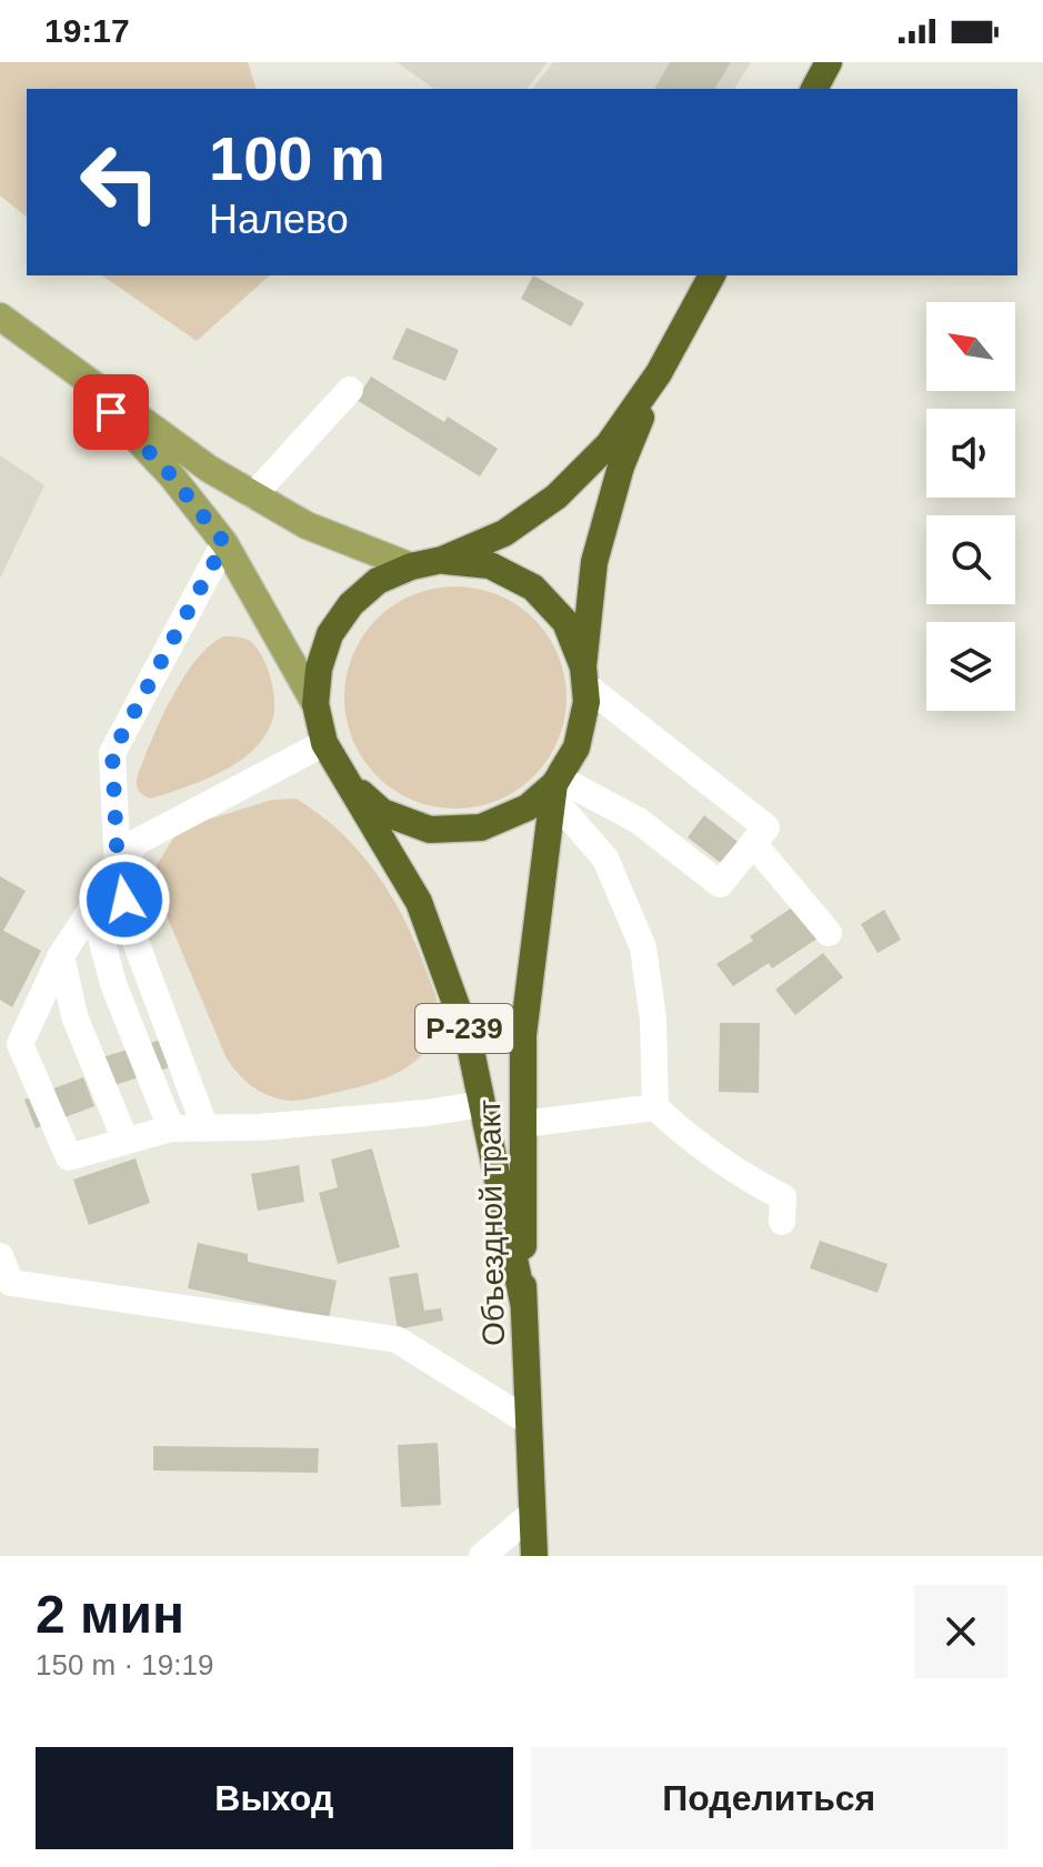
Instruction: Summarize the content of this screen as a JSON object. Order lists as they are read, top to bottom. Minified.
{"streets":{"highway":["Р-239","Объездной тракт"]},"crossings":[["Р-239","Объездной тракт"]],"north":"top left","page":{"status":"19:17","turn":["100 m","Налево"],"heading":["2 мин","150 m · 19:19"],"buttons":["Выход","Поделиться"]}}
